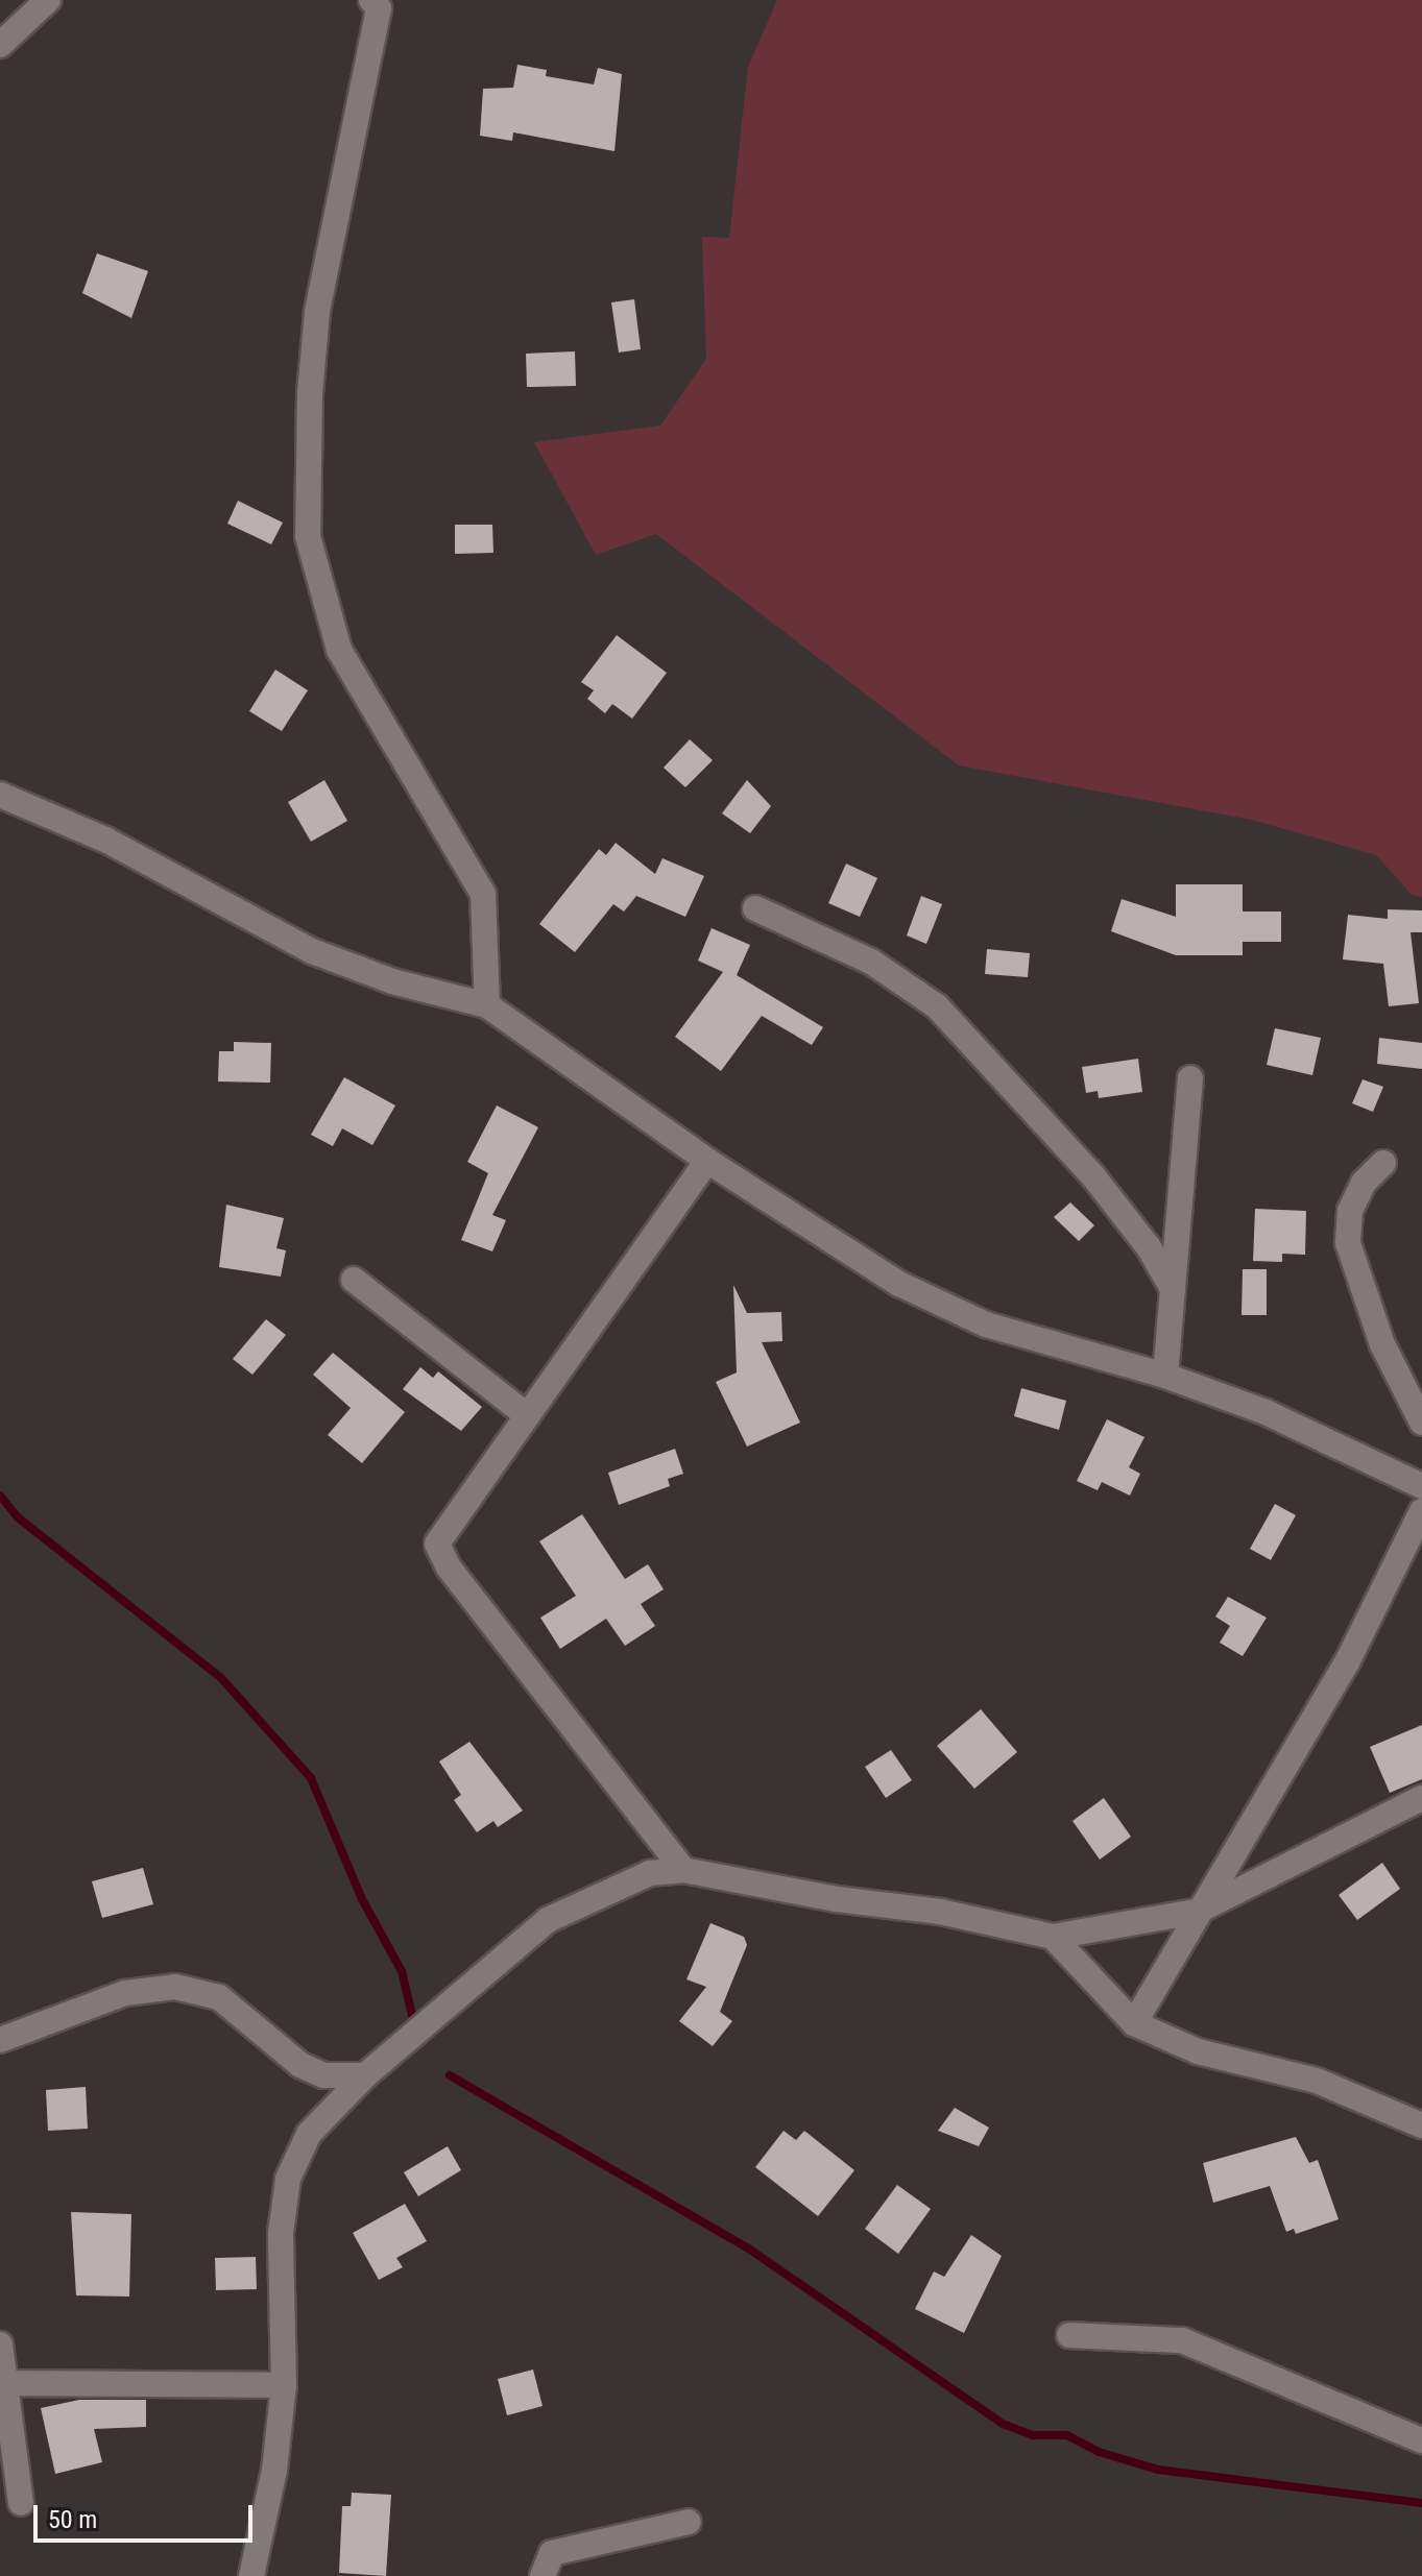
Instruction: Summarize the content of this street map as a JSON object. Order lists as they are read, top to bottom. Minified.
{"scale_bar":"50 m"}
